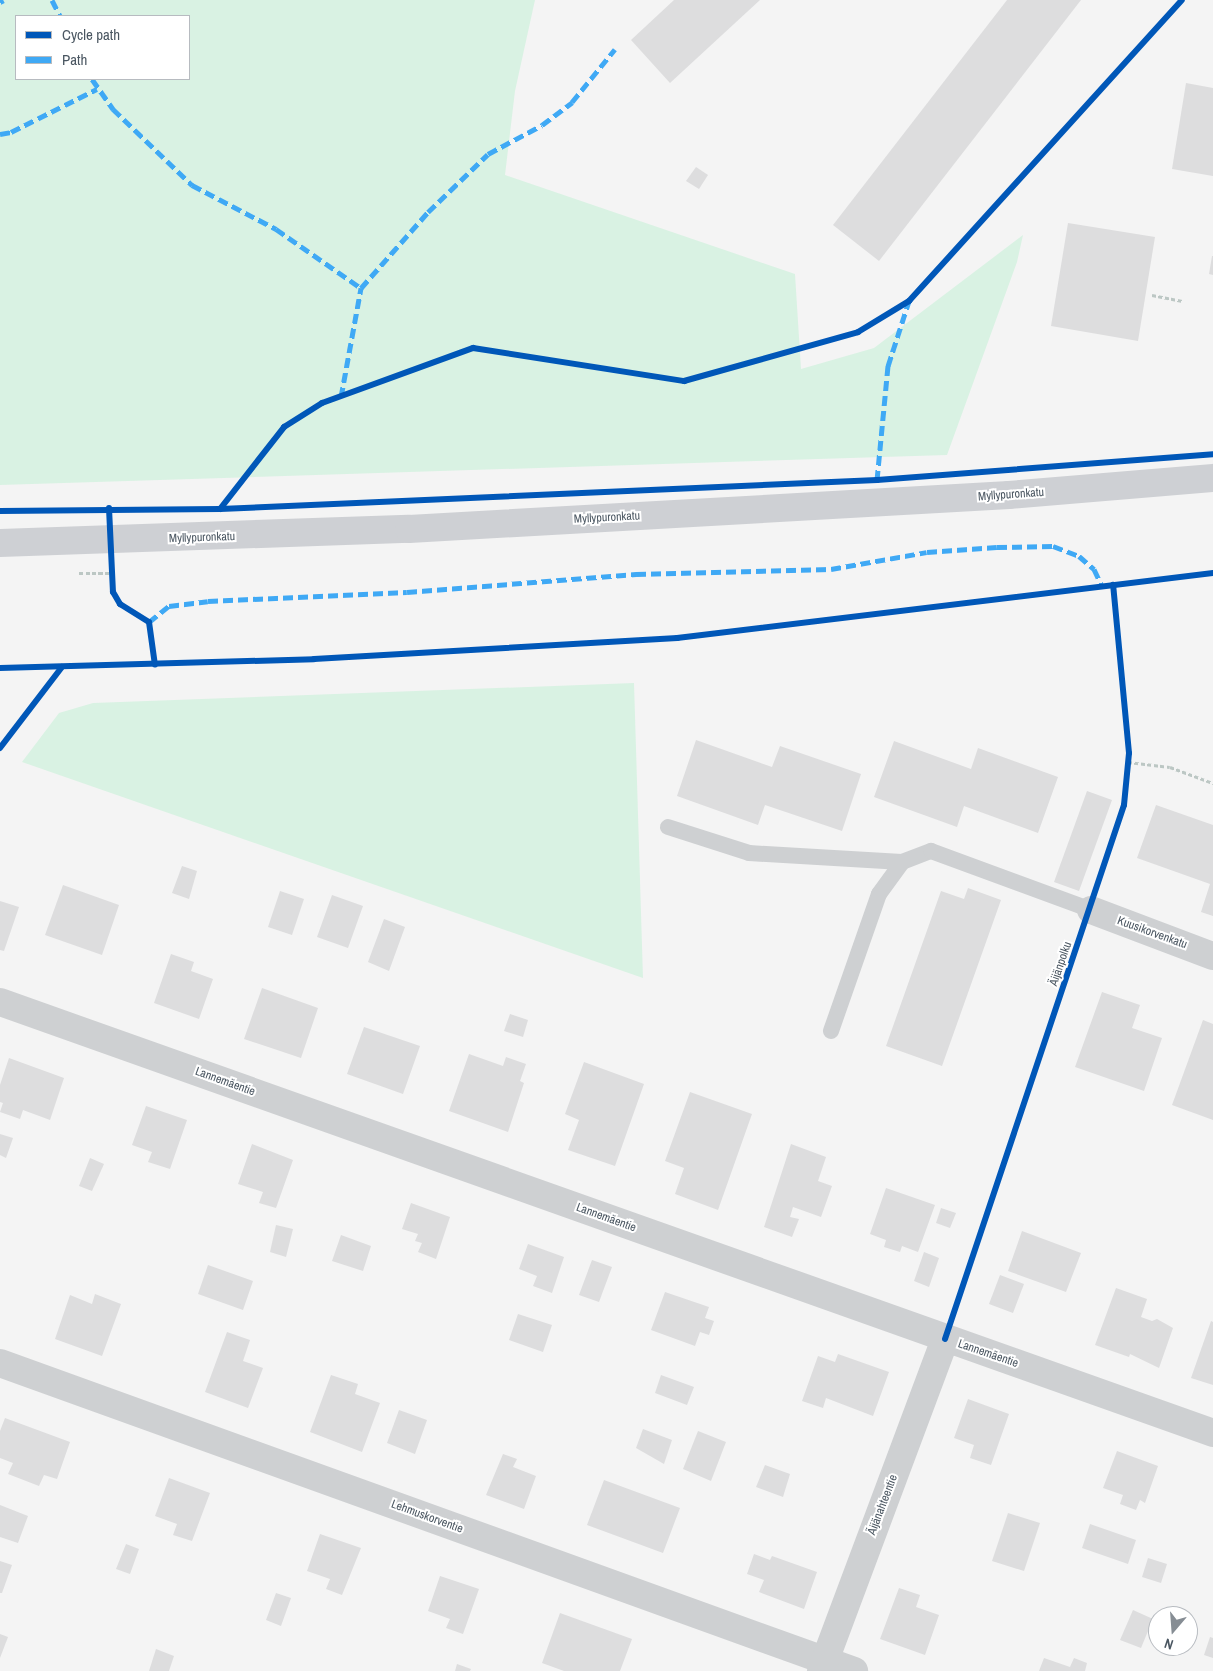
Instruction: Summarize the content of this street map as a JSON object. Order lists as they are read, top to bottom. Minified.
{"streets":{"main road":["Myllypuronkatu"],"street":["Kuusikorvenkatu","Lannemäentie","Äijänahteentie","Lehmuskorventie"],"cycle path":["Äijänpolku"]},"crossings":[["Lannemäentie","Äijänahteentie"],["Äijänahteentie","Lehmuskorventie"]],"legend":["Cycle path","Path"],"north":"bottom"}
